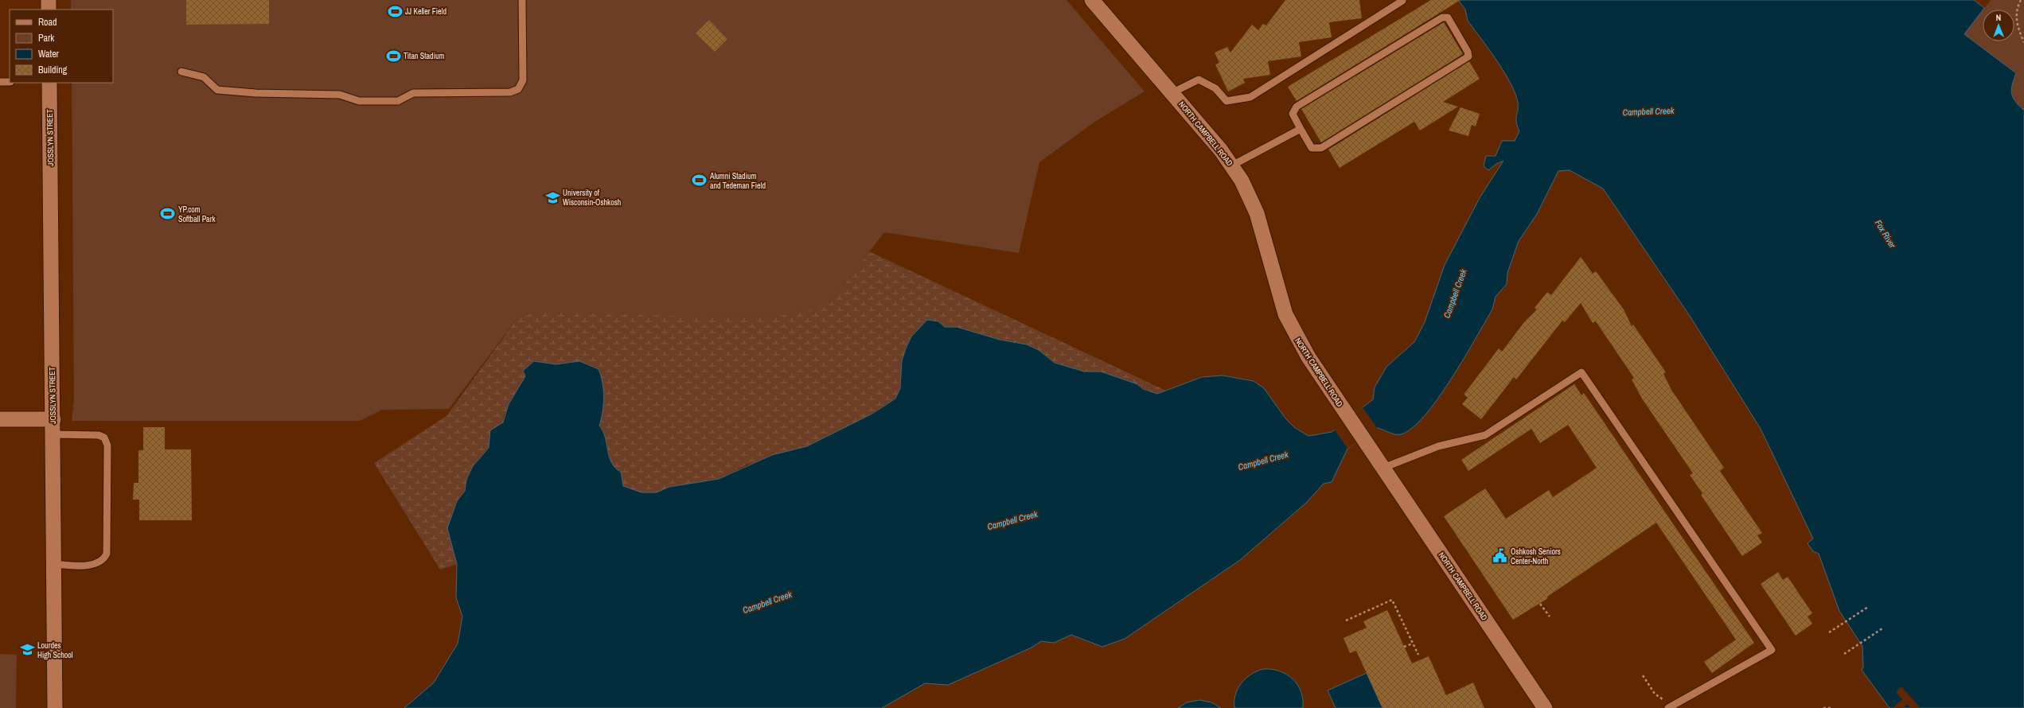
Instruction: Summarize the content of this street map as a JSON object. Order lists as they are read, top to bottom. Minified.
{"streets":{"street":["NORTH CAMPBELL ROAD","JOSSLYN STREET"]},"water":["Campbell Creek","Fox River"],"places":{"sports":["JJ Keller Field","Titan Stadium","Alumni Stadium and Tedeman Field","YP.com Softball Park"],"school or university":["University of Wisconsin-Oshkosh","Lourdes High School"],"public building":["Oshkosh Seniors Center-North"]},"legend":["Road","Park","Water","Building"],"north":"top"}
